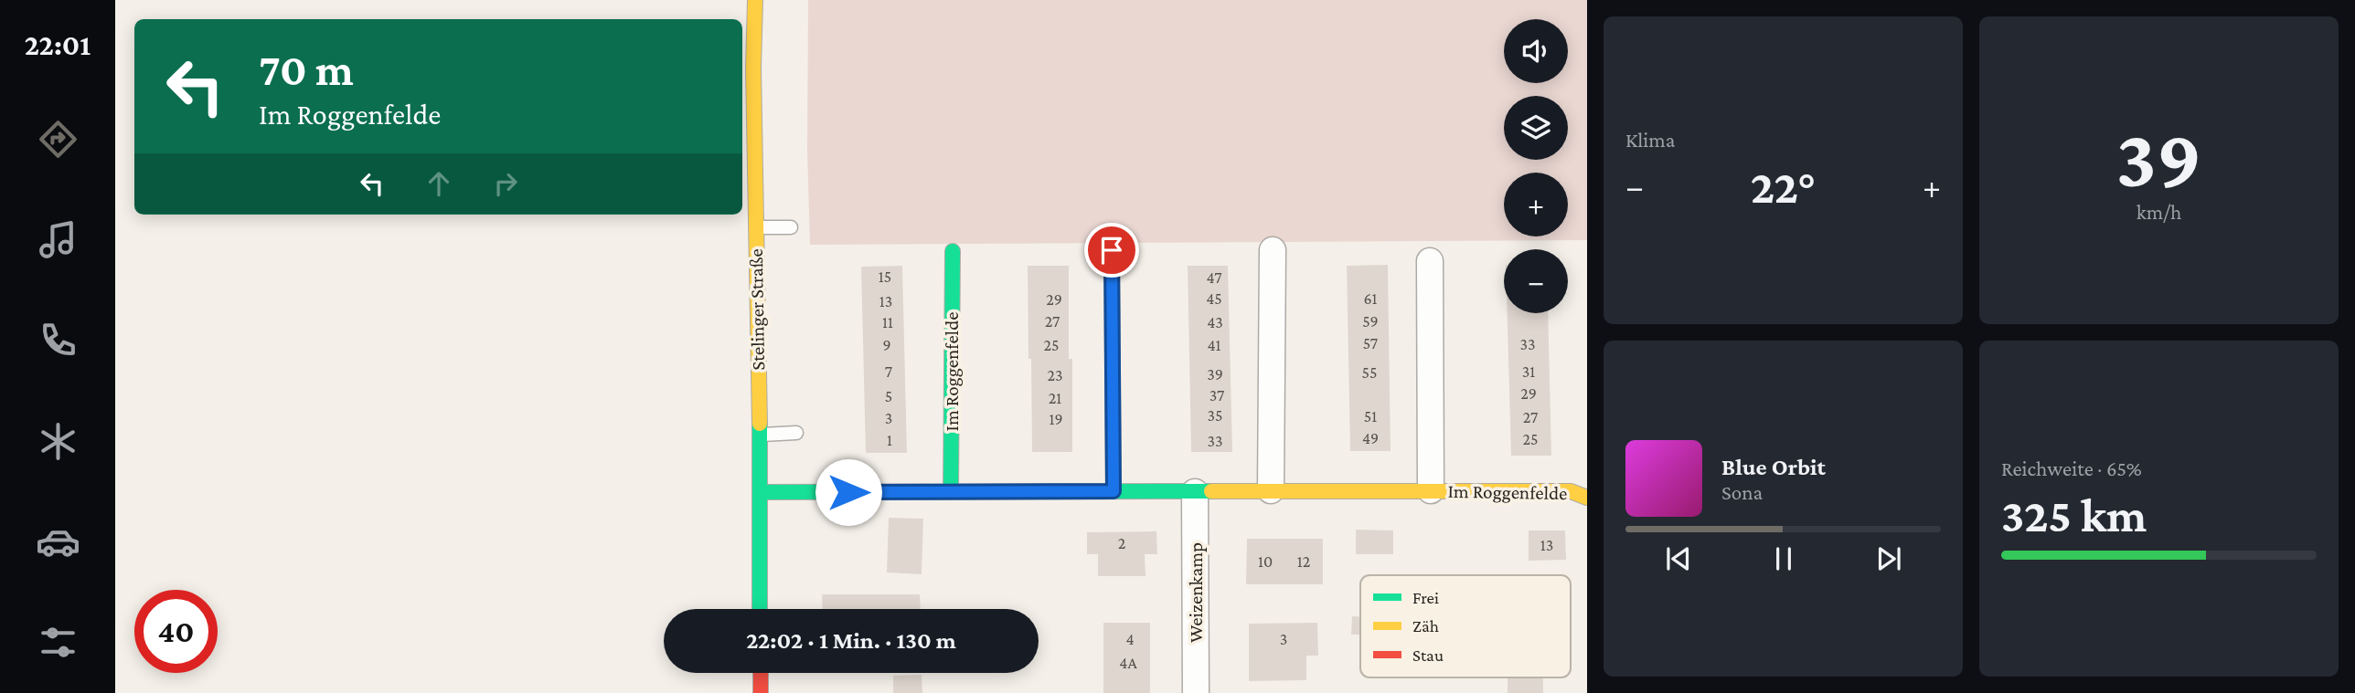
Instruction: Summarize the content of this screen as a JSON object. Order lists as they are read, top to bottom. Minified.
{"streets":{"street":["Stelinger Straße","Im Roggenfelde","Weizenkamp"]},"crossings":[["Stelinger Straße","Im Roggenfelde"],["Im Roggenfelde","Weizenkamp"]],"house_numbers":["15","47","45","61","29","13","27","59","11","43","57","33","9","25","41","7","31","55","39","23","29","37","5","21","35","51","27","3","19","49","25","1","33","2","13","10","12","4","3","4A"],"legend":["Frei","Zäh","Stau"],"page":{"tabs":"22:01","tile":["Klima",["39","km/h"],["Reichweite · 65%","325 km"]],"map_buttons":["+","−"],"turn":["70 m","Im Roggenfelde"],"heat":["−","22°","+"],"song":["Blue Orbit","Sona"],"limit":"40","trip":"22:02 · 1 Min. · 130 m"}}
